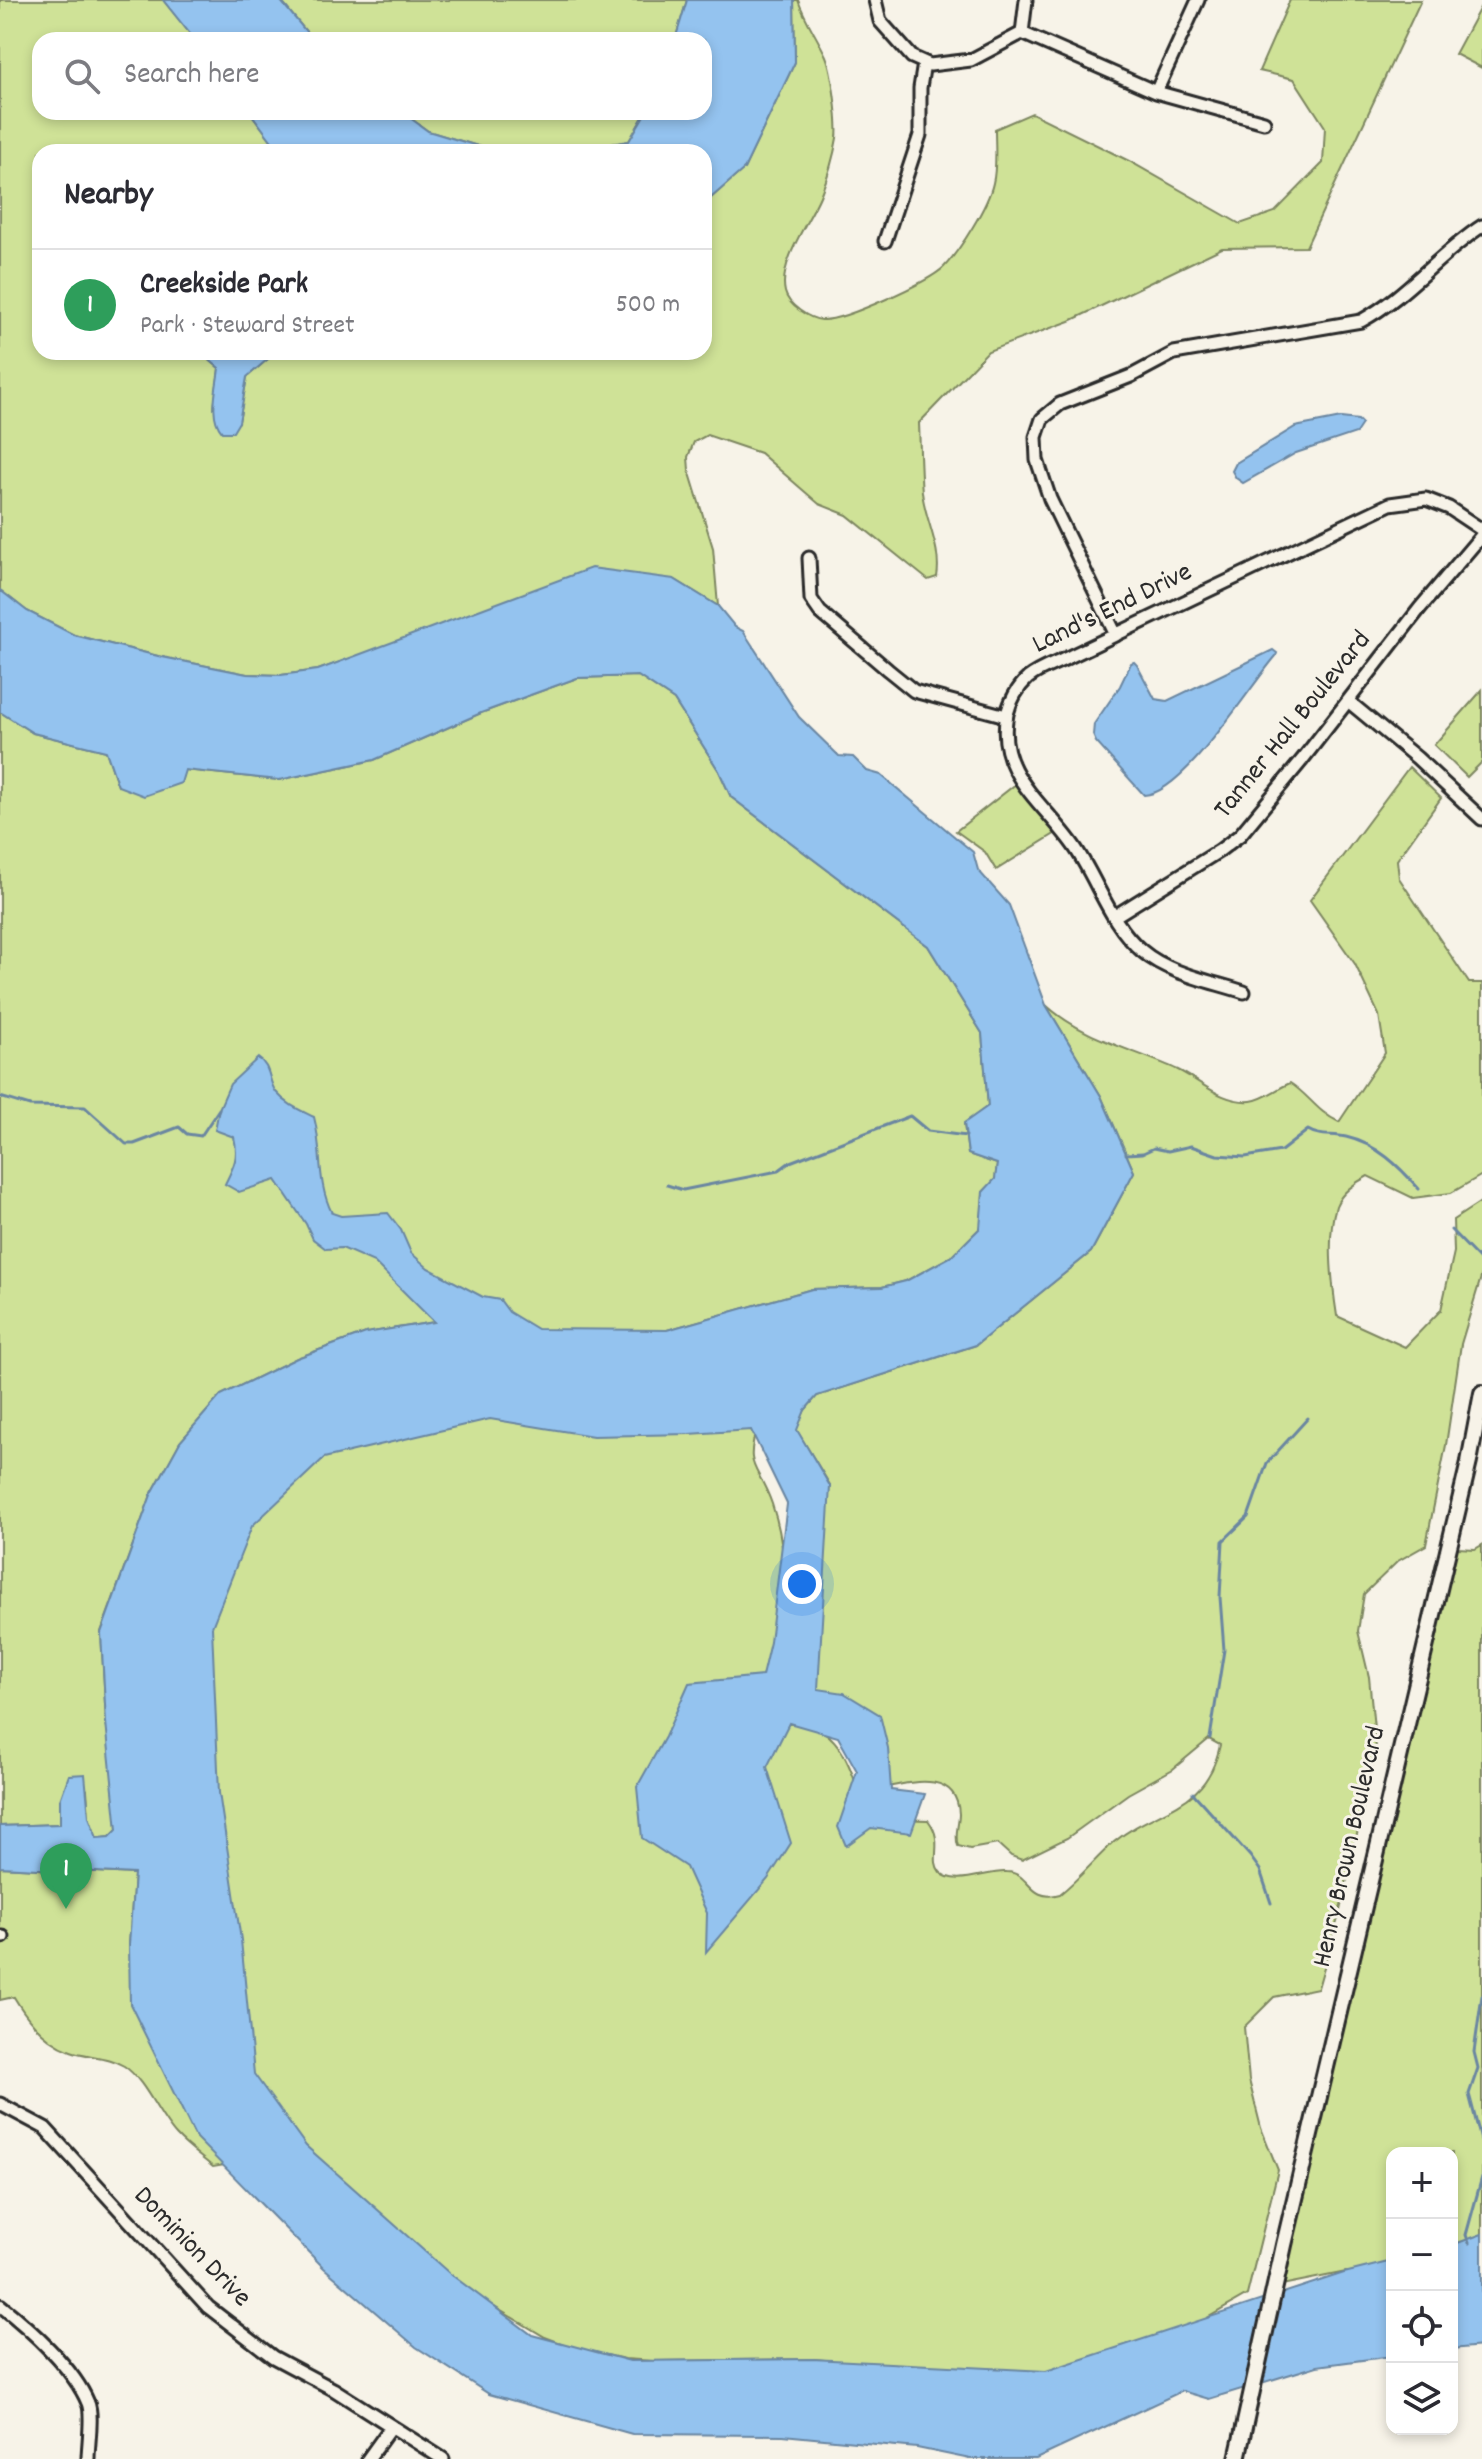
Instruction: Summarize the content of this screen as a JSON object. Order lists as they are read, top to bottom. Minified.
{"streets":{"main road":["Henry Brown Boulevard"],"street":["Land's End Drive","Tanner Hall Boulevard","Dominion Drive"]},"crossings":[["Land's End Drive","Tanner Hall Boulevard"]],"page":{"search":"Search here","heading":"Nearby","list":[{"mark":"1","name":"Creekside Park","note":"Park · Steward Street","value":"500 m"}],"pins":"1","map_buttons":["+","−"]}}
